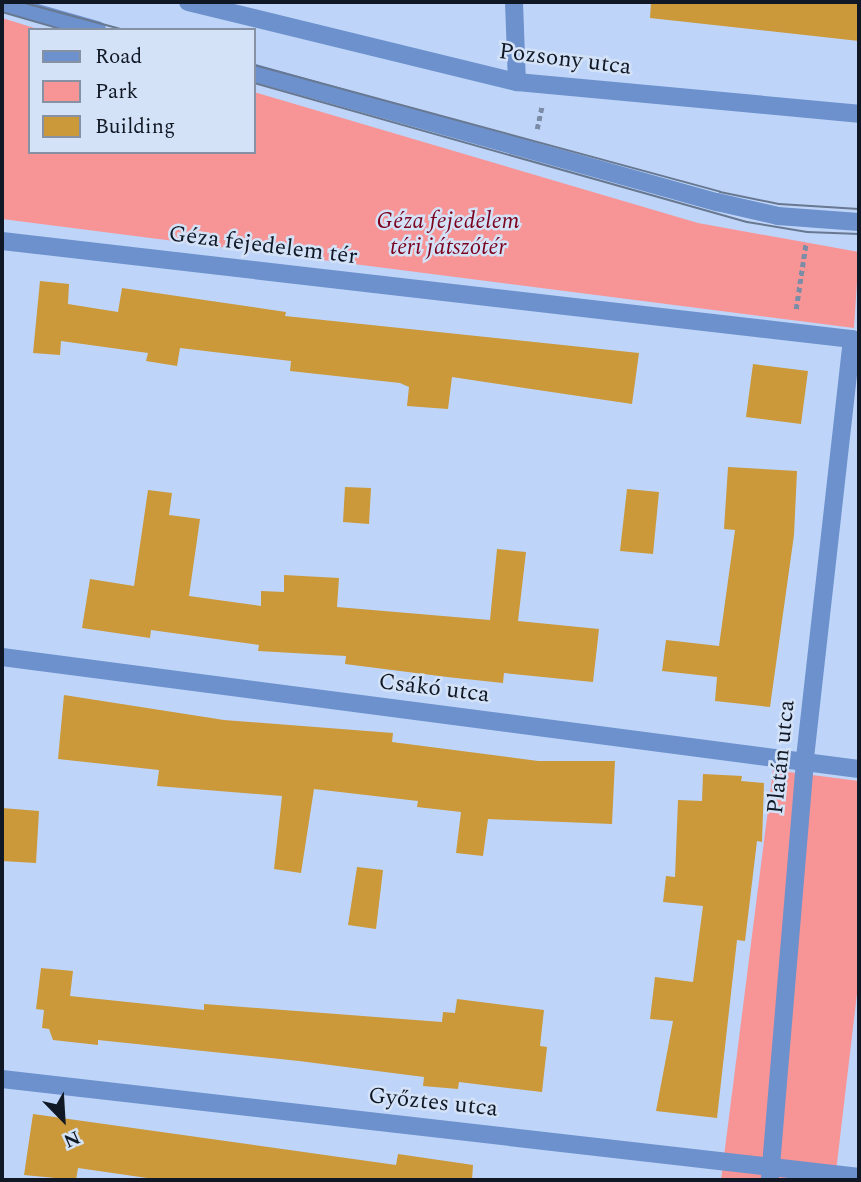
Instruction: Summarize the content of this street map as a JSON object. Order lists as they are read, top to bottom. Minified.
{"streets":{"street":["Pozsony utca","Géza fejedelem tér","Csákó utca","Platán utca","Győztes utca"]},"crossings":[["Géza fejedelem tér","Platán utca"],["Csákó utca","Platán utca"],["Platán utca","Győztes utca"]],"parks":["Géza fejedelem téri játszótér"],"legend":["Road","Park","Building"],"north":"bottom right"}
